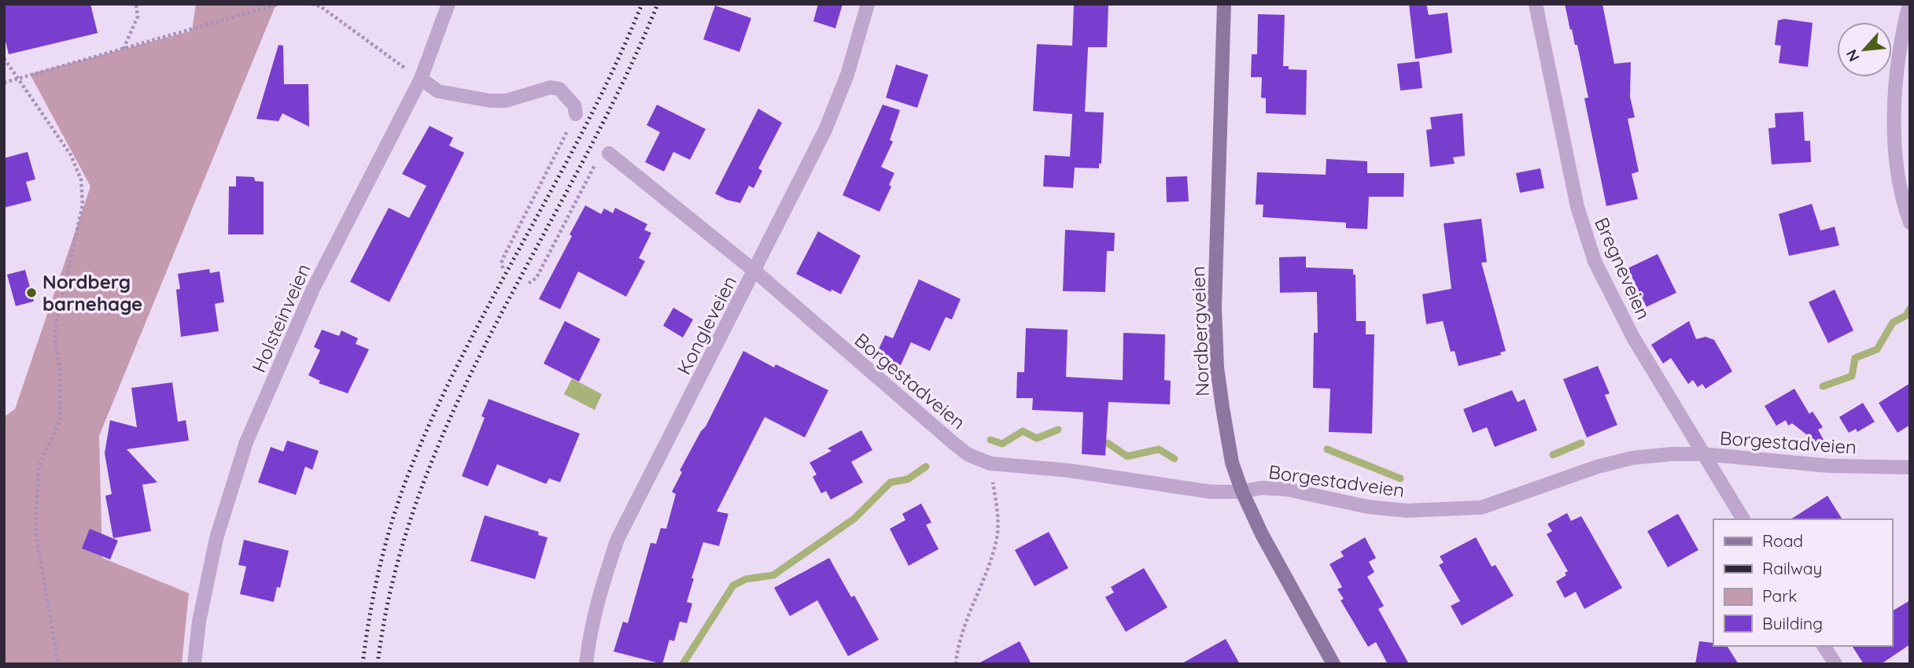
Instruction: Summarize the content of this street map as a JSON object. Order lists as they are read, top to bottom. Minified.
{"streets":{"street":["Bregneveien","Holsteinveien","Kongleveien","Nordbergveien","Borgestadveien"]},"crossings":[["Bregneveien","Borgestadveien"],["Kongleveien","Borgestadveien"],["Nordbergveien","Borgestadveien"]],"places":["Nordberg barnehage"],"legend":["Road","Railway","Park","Building"],"north":"bottom left"}
